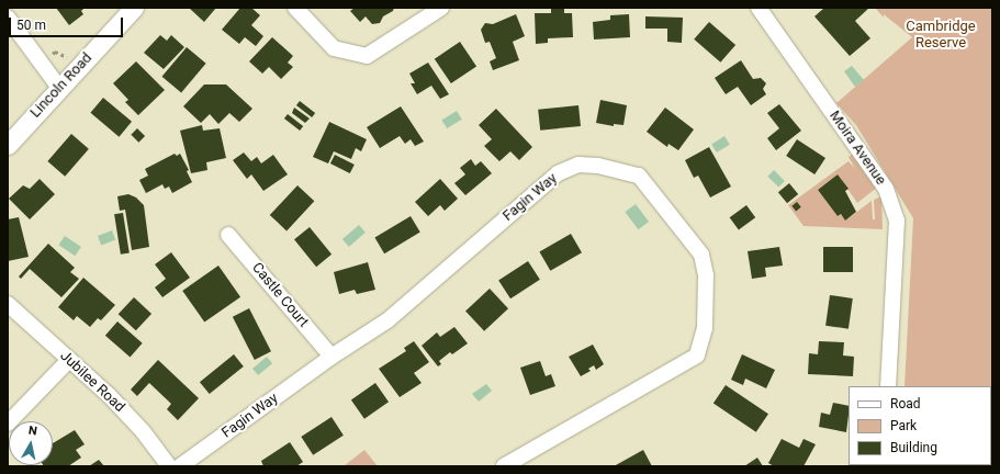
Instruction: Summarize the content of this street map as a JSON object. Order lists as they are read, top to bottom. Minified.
{"streets":{"street":["Lincoln Road","Moira Avenue","Fagin Way","Castle Court","Jubilee Road"]},"crossings":[["Fagin Way","Castle Court"]],"parks":["Cambridge Reserve"],"legend":["Road","Park","Building"],"scale_bar":"50 m","north":"top"}
